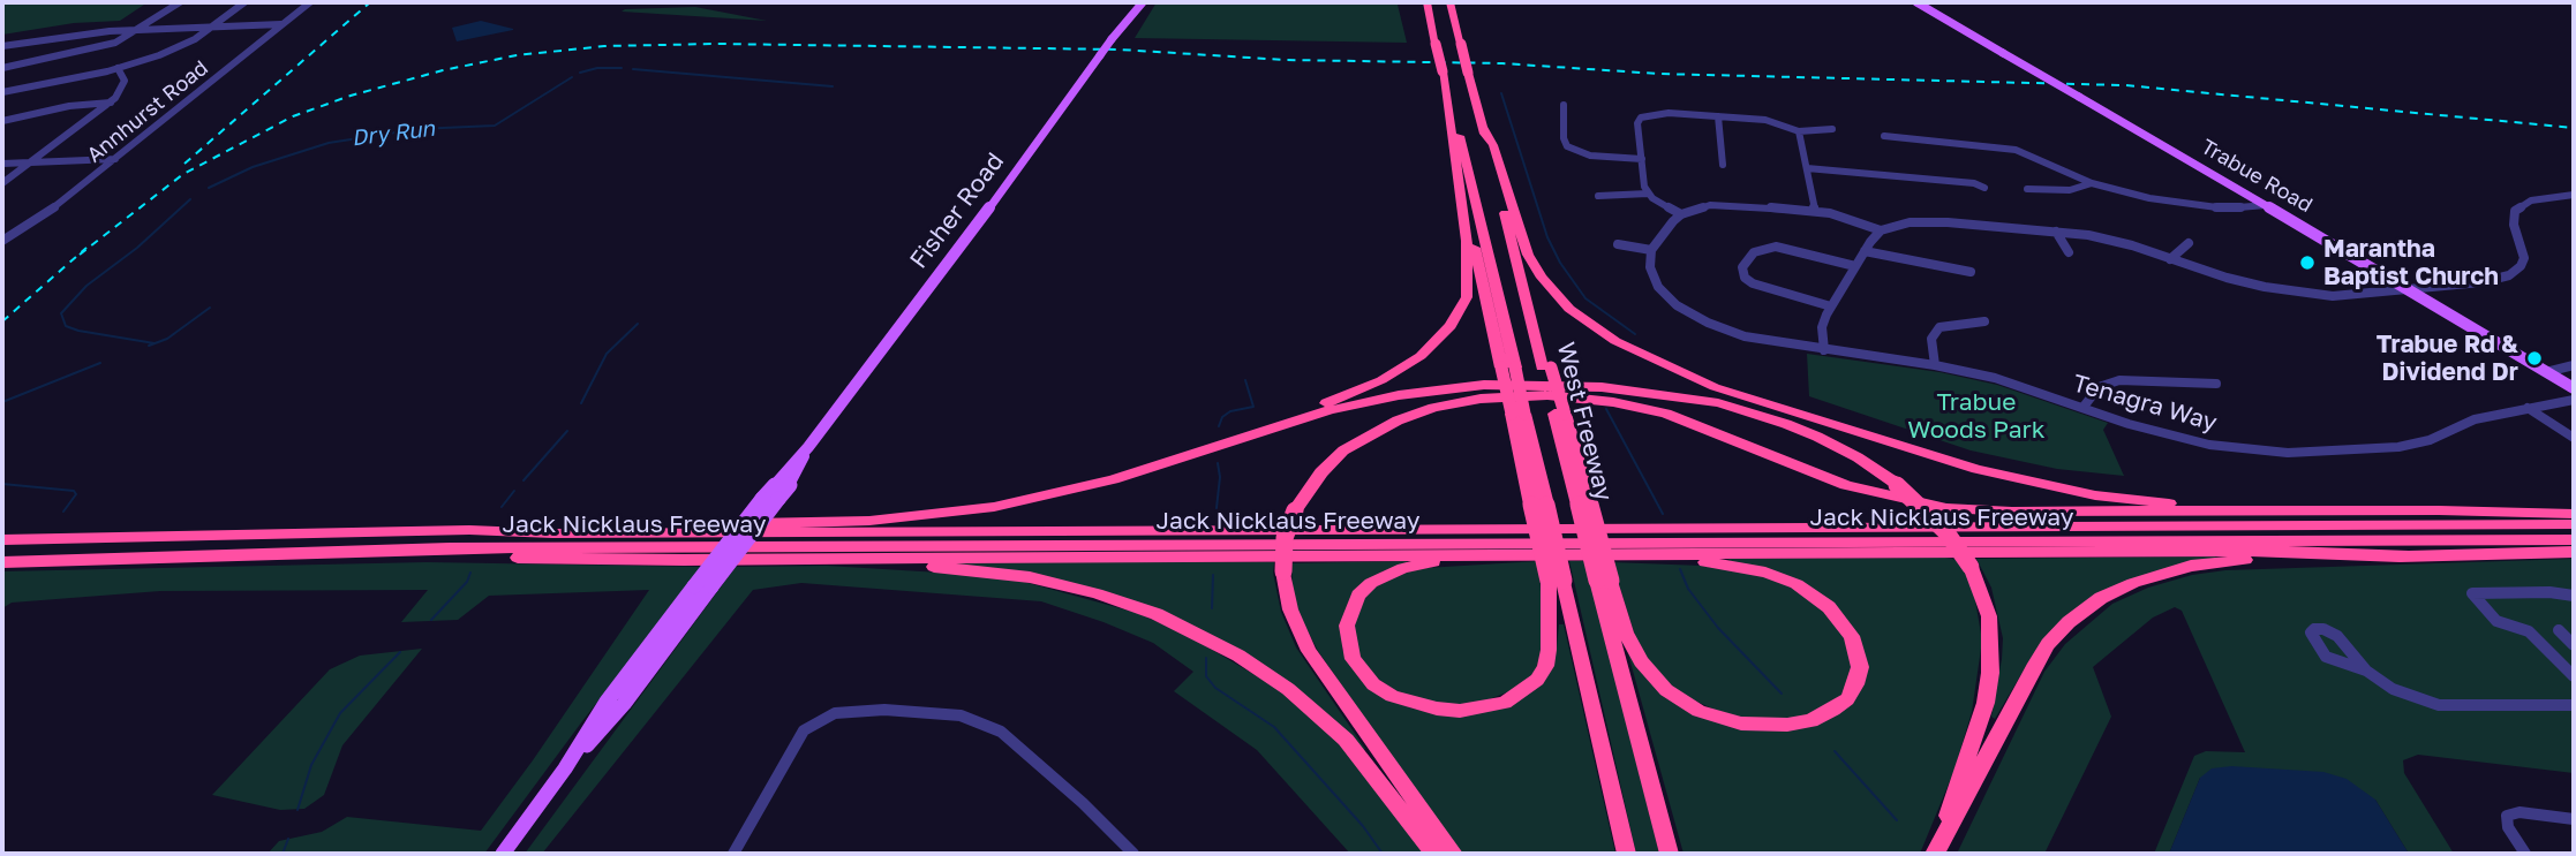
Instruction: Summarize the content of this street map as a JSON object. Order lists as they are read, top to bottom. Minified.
{"streets":{"highway":["West Freeway","Jack Nicklaus Freeway"],"main road":["Trabue Road","Fisher Road"],"street":["Annhurst Road","Tenagra Way"]},"water":["Dry Run"],"parks":["Trabue Woods Park"],"places":["Marantha Baptist Church","Trabue Rd & Dividend Dr"]}
